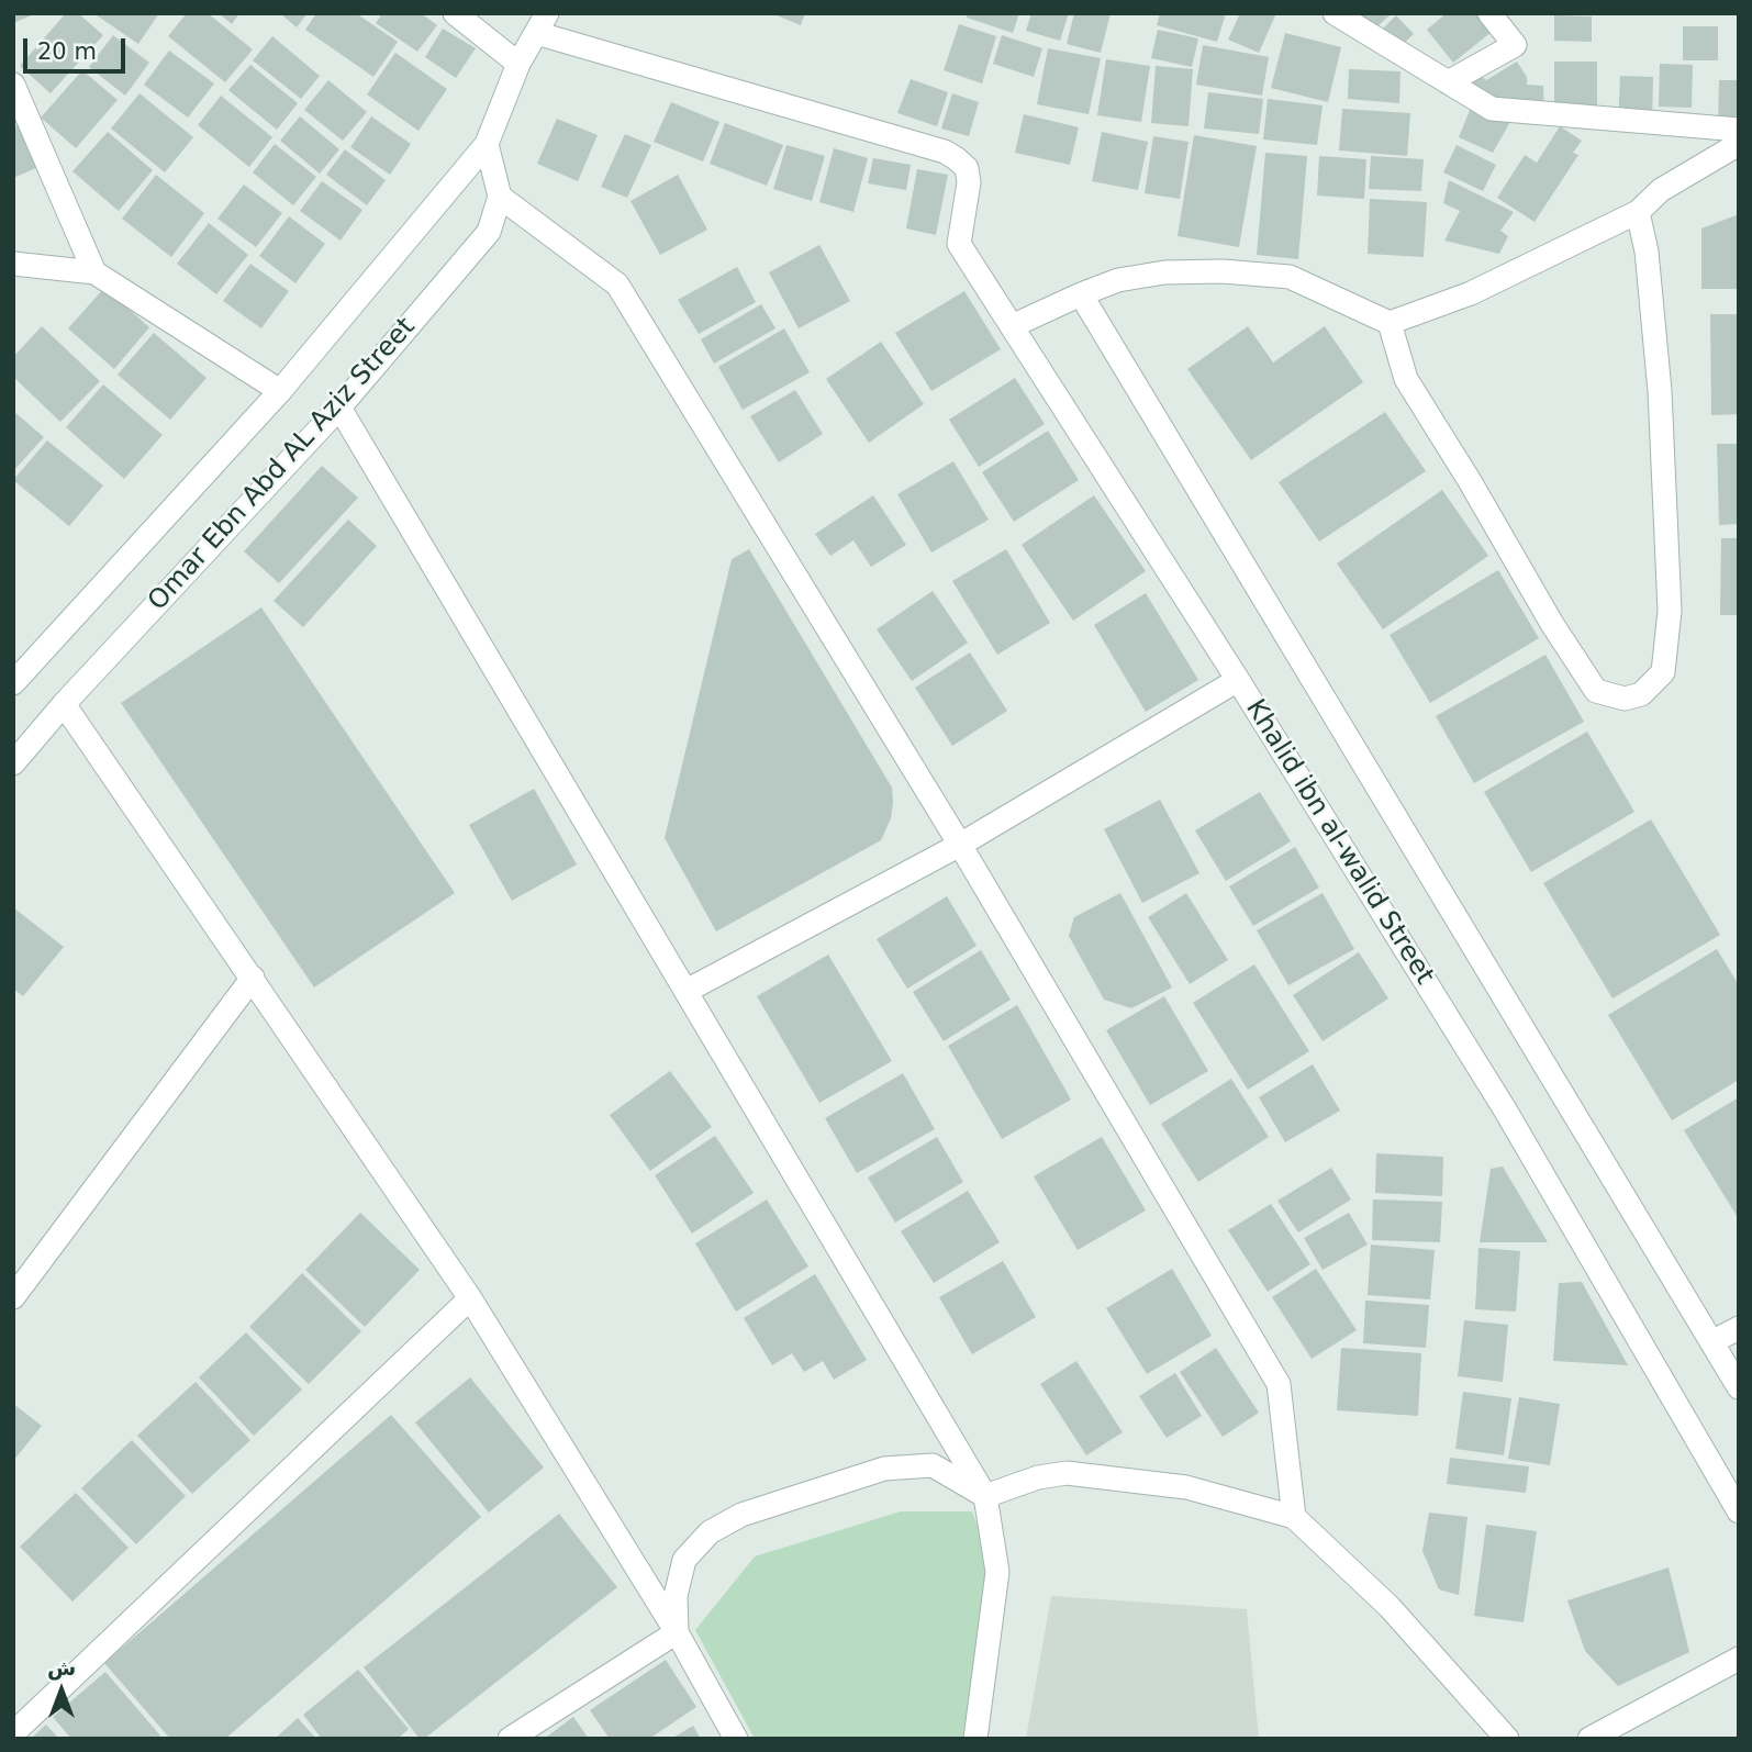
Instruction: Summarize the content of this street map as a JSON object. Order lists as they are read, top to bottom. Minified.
{"streets":{"street":["Omar Ebn Abd AL Aziz Street","Khalid ibn al-walid Street"]},"scale_bar":"20 m","north":"top"}
